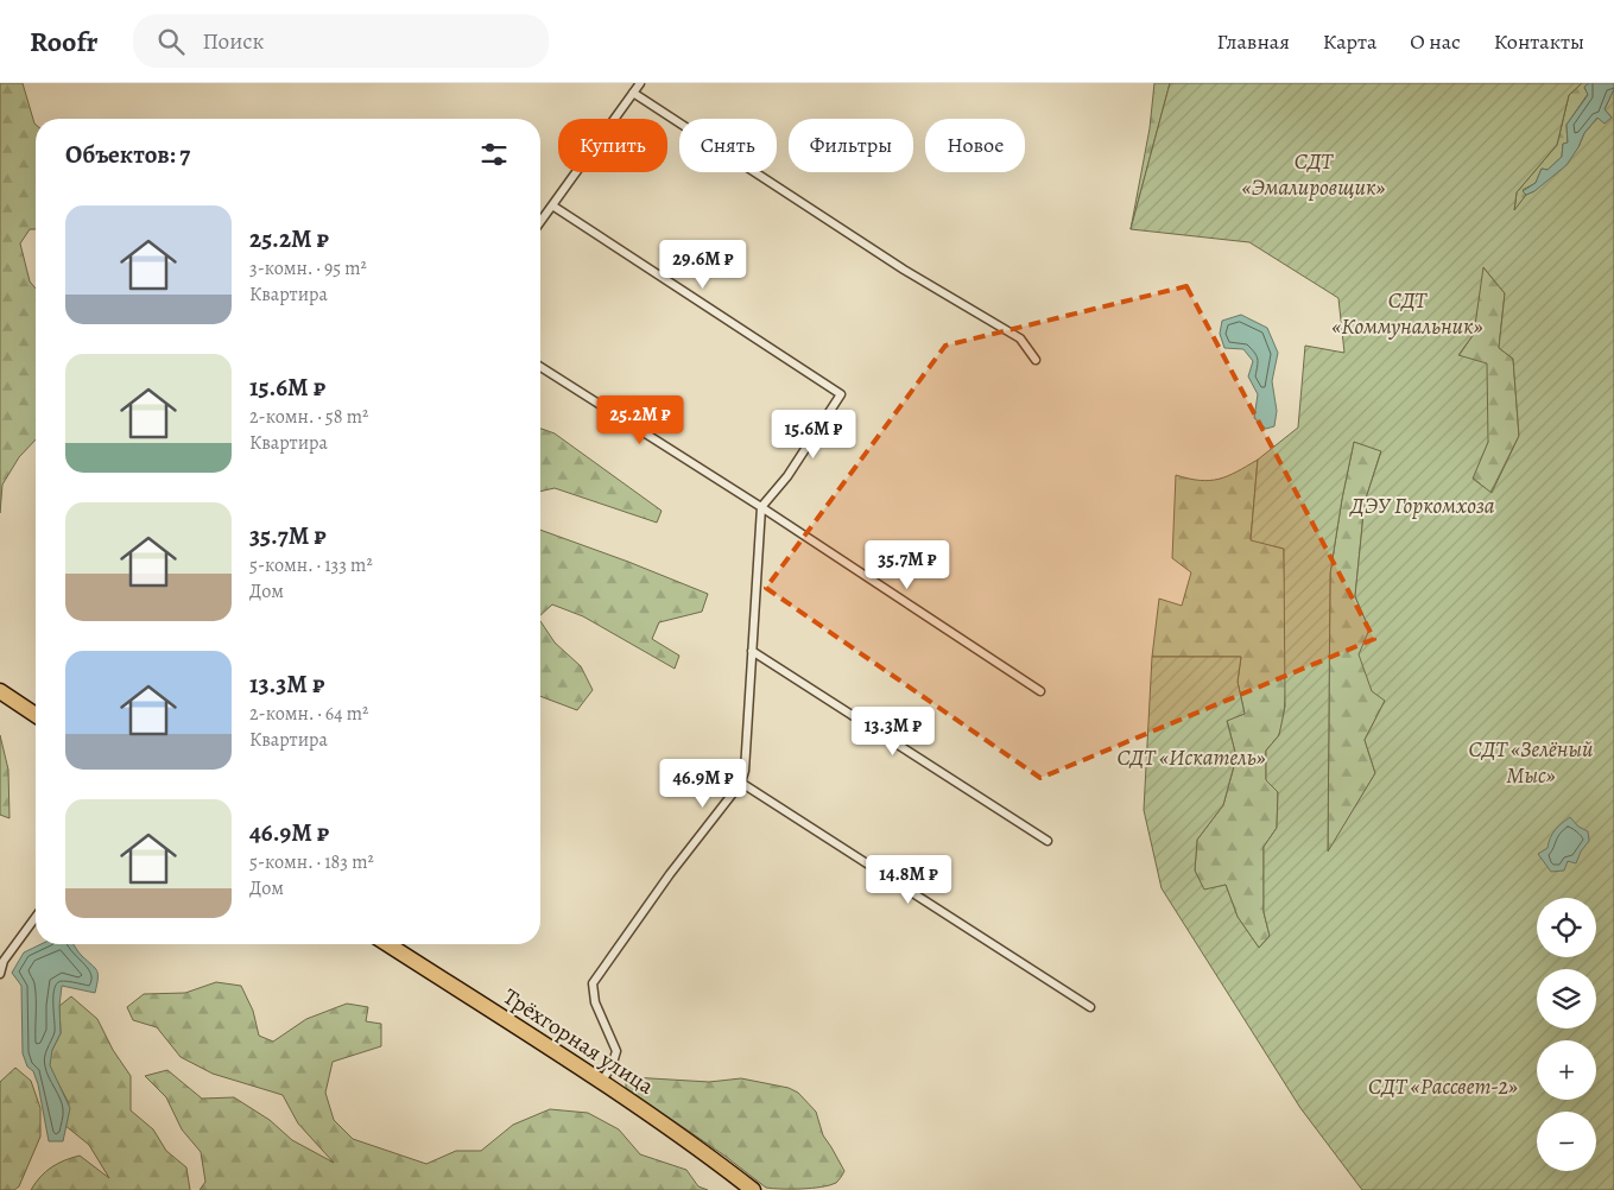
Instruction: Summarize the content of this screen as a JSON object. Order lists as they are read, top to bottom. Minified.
{"streets":{"highway":["Трёхгорная улица"]},"parks":["СДТ «Эмалировщик»","СДТ «Коммунальник»","ДЭУ Горкомхоза","СДТ «Зелёный Мыс»","СДТ «Искатель»","СДТ «Рассвет-2»"],"page":{"header":"Roofr","search":"Поиск","nav":["Главная","Карта","О нас","Контакты"],"chip":["Купить","Снять","Фильтры","Новое"],"heading":"Объектов: 7","list":[{"name":"25.2M ₽","note":"3-комн. · 95 m² · Квартира"},{"name":"15.6M ₽","note":"2-комн. · 58 m² · Квартира"},{"name":"35.7M ₽","note":"5-комн. · 133 m² · Дом"},{"name":"13.3M ₽","note":"2-комн. · 64 m² · Квартира"},{"name":"46.9M ₽","note":"5-комн. · 183 m² · Дом"}],"price":["29.6M ₽","25.2M ₽","15.6M ₽","35.7M ₽","13.3M ₽","46.9M ₽","14.8M ₽"],"map_buttons":["+","−"]}}
